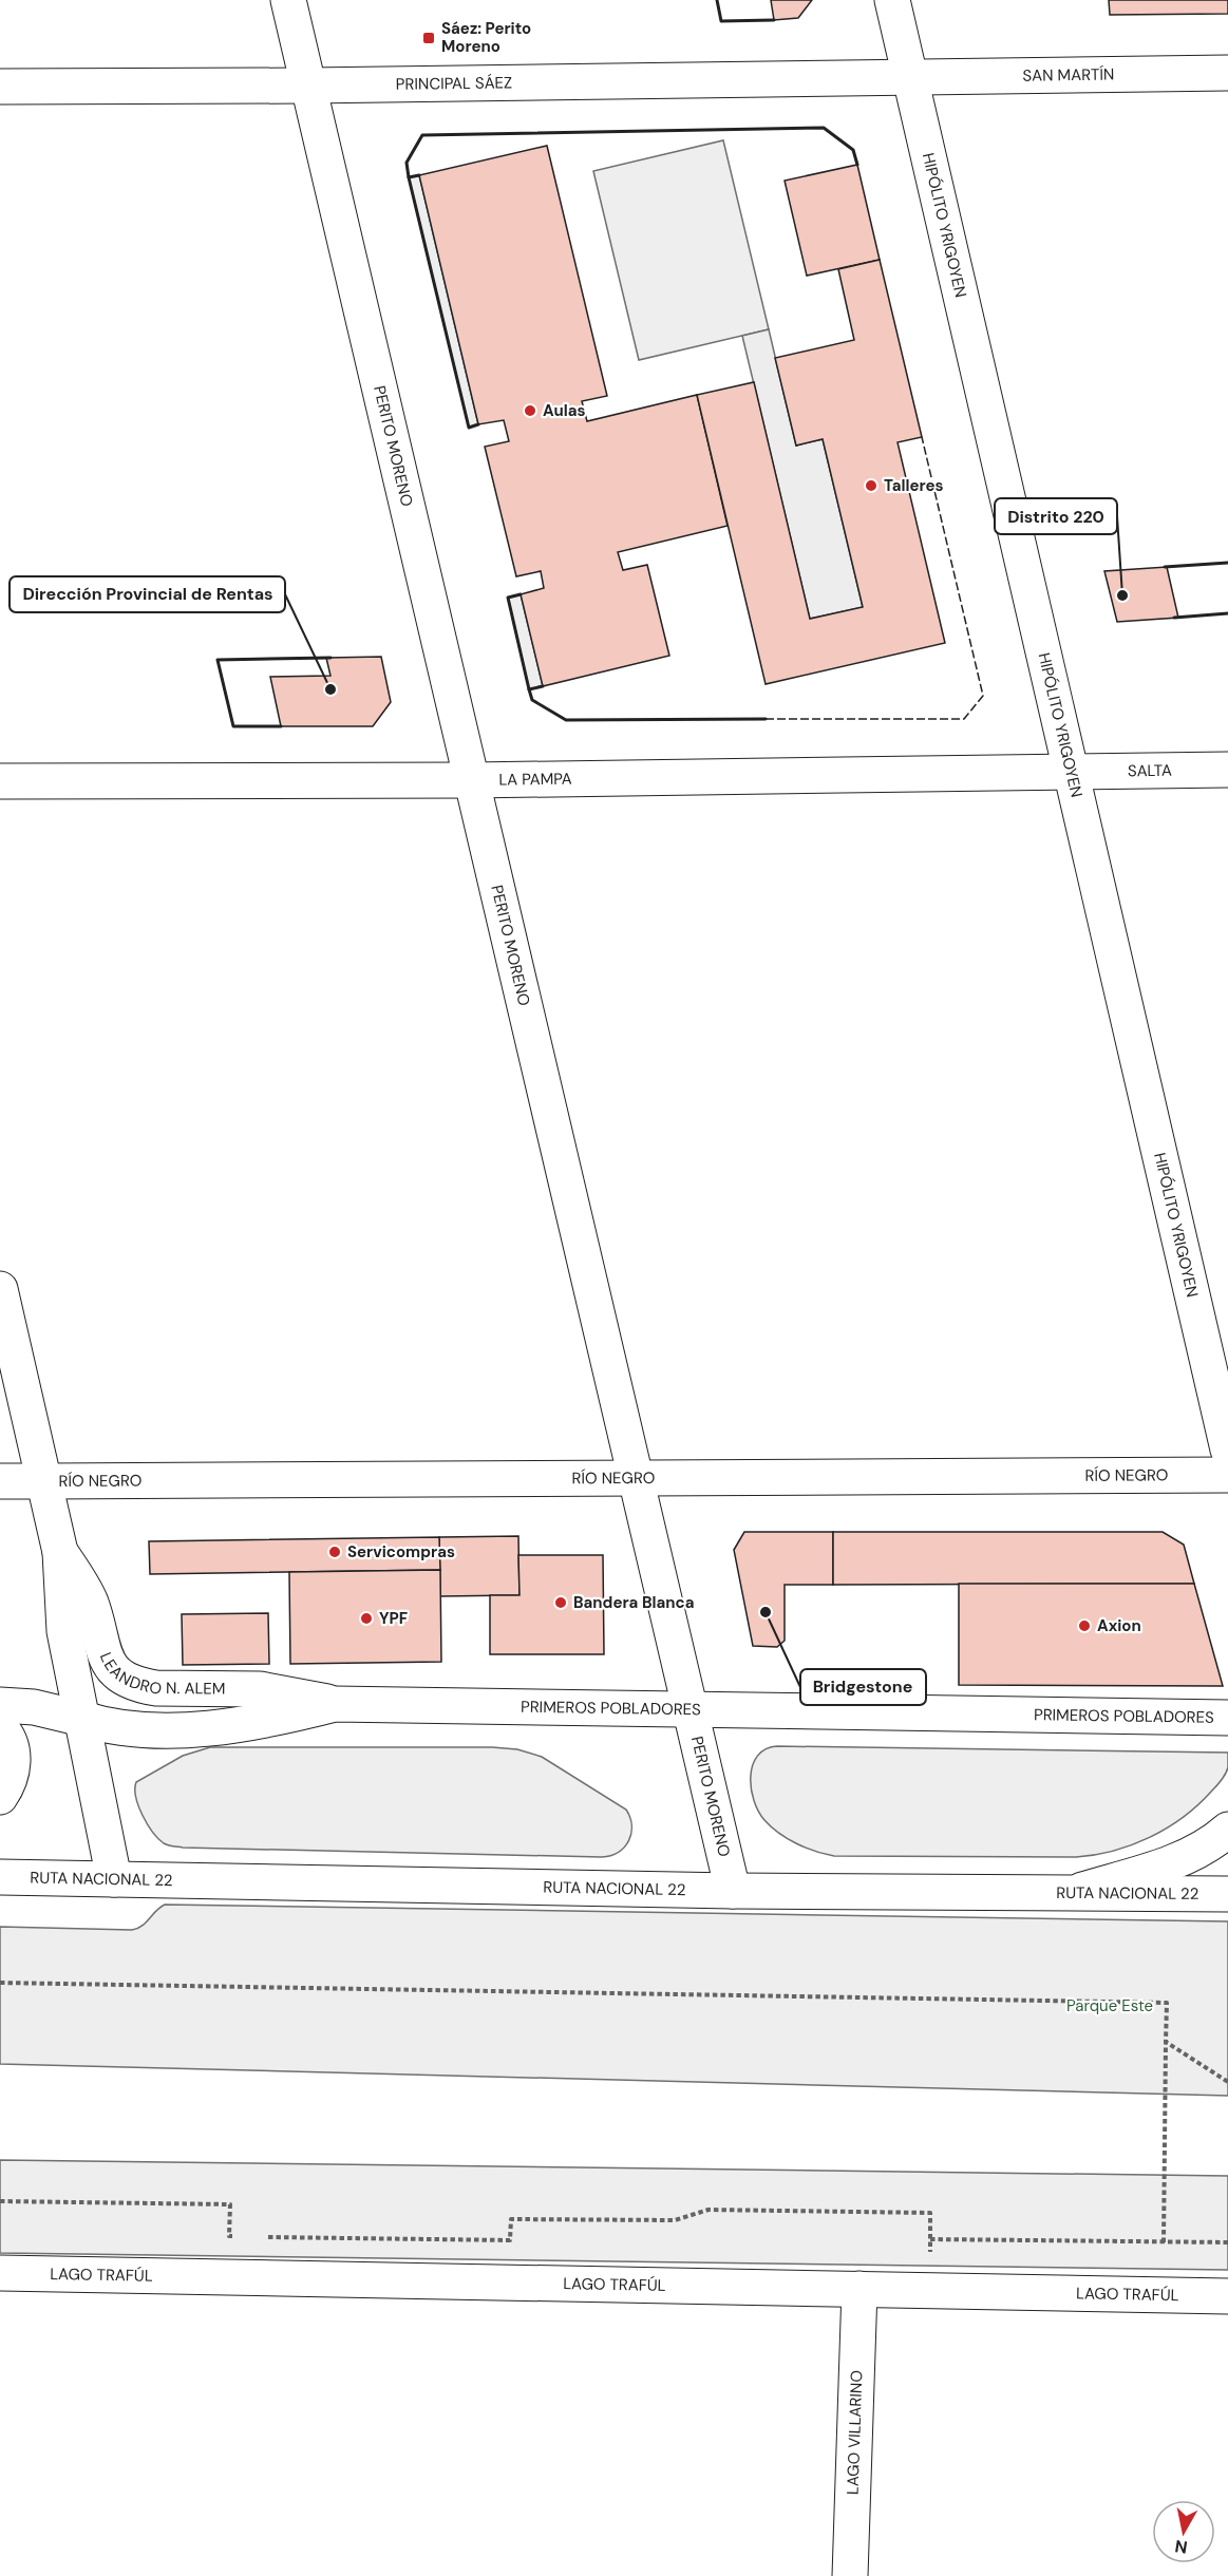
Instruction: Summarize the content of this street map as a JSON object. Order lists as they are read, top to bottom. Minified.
{"streets":{"main road":["SAN MARTÍN","PRINCIPAL SÁEZ","HIPÓLITO YRIGOYEN","PERITO MORENO","SALTA","LA PAMPA","RÍO NEGRO","LEANDRO N. ALEM","PRIMEROS POBLADORES","RUTA NACIONAL 22","LAGO TRAFÚL","LAGO VILLARINO"]},"crossings":[["SAN MARTÍN","PRINCIPAL SÁEZ"],["SAN MARTÍN","HIPÓLITO YRIGOYEN"],["PRINCIPAL SÁEZ","HIPÓLITO YRIGOYEN"],["PRINCIPAL SÁEZ","PERITO MORENO"],["HIPÓLITO YRIGOYEN","SALTA"],["HIPÓLITO YRIGOYEN","LA PAMPA"],["PERITO MORENO","LA PAMPA"],["PERITO MORENO","RÍO NEGRO"],["PERITO MORENO","PRIMEROS POBLADORES"],["PERITO MORENO","RUTA NACIONAL 22"],["SALTA","LA PAMPA"],["RÍO NEGRO","LEANDRO N. ALEM"],["LEANDRO N. ALEM","PRIMEROS POBLADORES"],["LEANDRO N. ALEM","RUTA NACIONAL 22"],["LAGO TRAFÚL","LAGO VILLARINO"]],"parks":["Parque Este"],"places":{"transit":["Sáez: Perito Moreno"],"other":["Aulas","Talleres","Distrito 220","Dirección Provincial de Rentas","Servicompras","Bandera Blanca","Bridgestone","YPF","Axion"]},"north":"bottom"}
